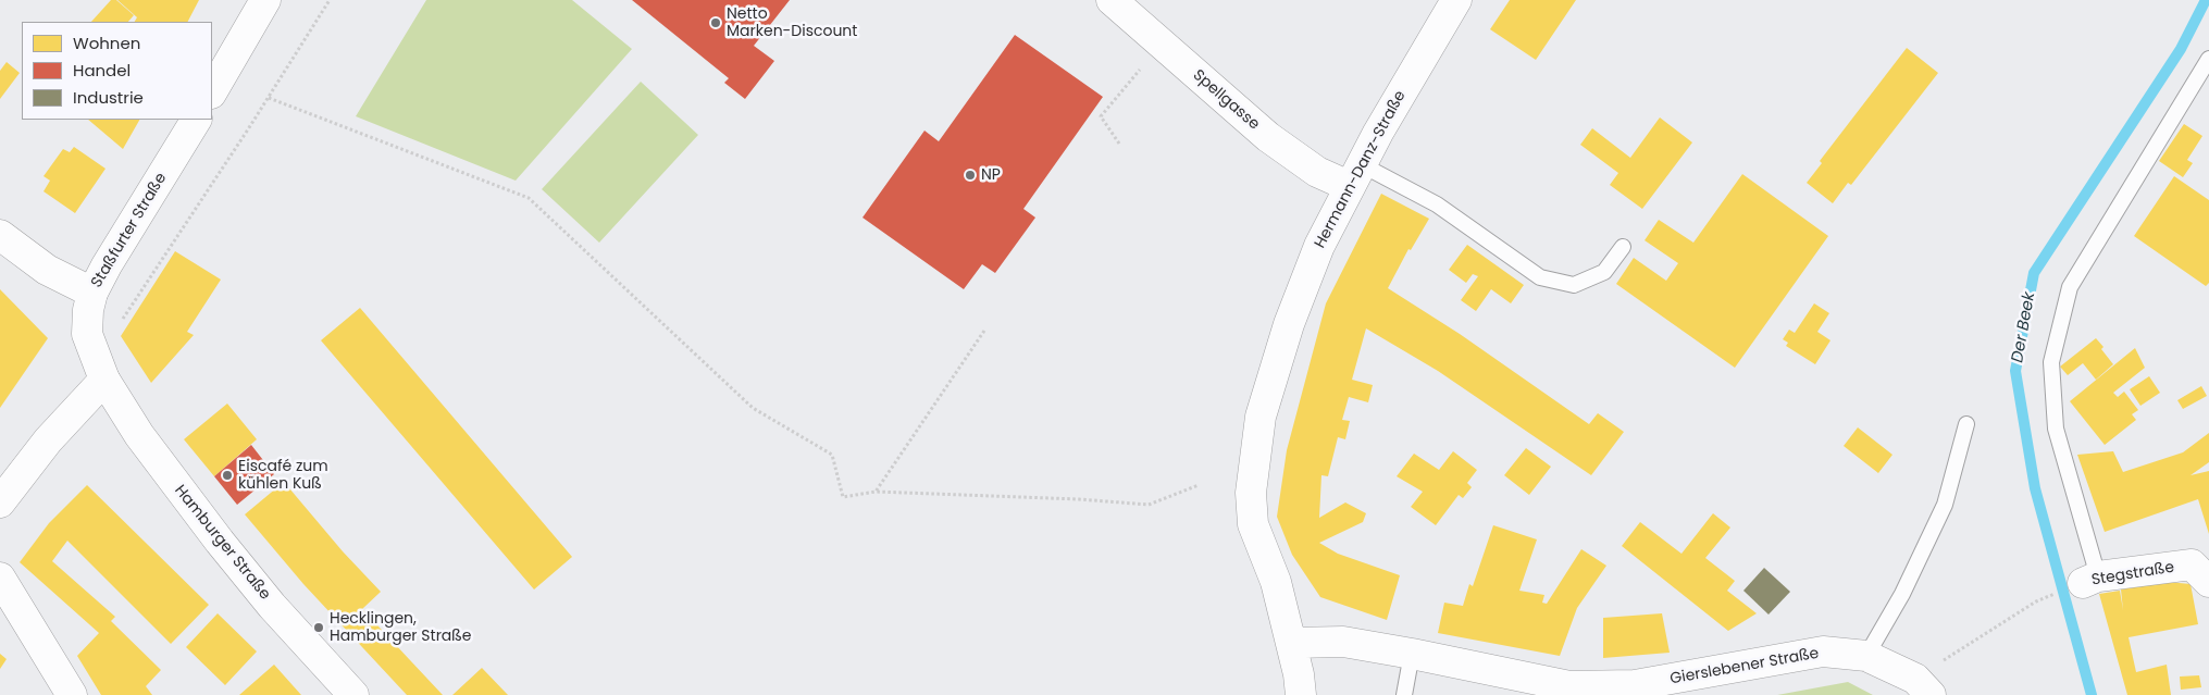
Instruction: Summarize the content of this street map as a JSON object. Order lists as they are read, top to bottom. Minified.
{"streets":{"street":["Spellgasse","Hermann-Danz-Straße","Staßfurter Straße","Hamburger Straße","Stegstraße","Gierslebener Straße"]},"crossings":[["Spellgasse","Hermann-Danz-Straße"],["Hermann-Danz-Straße","Gierslebener Straße"],["Staßfurter Straße","Hamburger Straße"]],"water":["Der Beek"],"places":["Netto Marken-Discount","NP","Eiscafé zum kühlen Kuß","Hecklingen, Hamburger Straße"],"legend":["Wohnen","Handel","Industrie"]}
